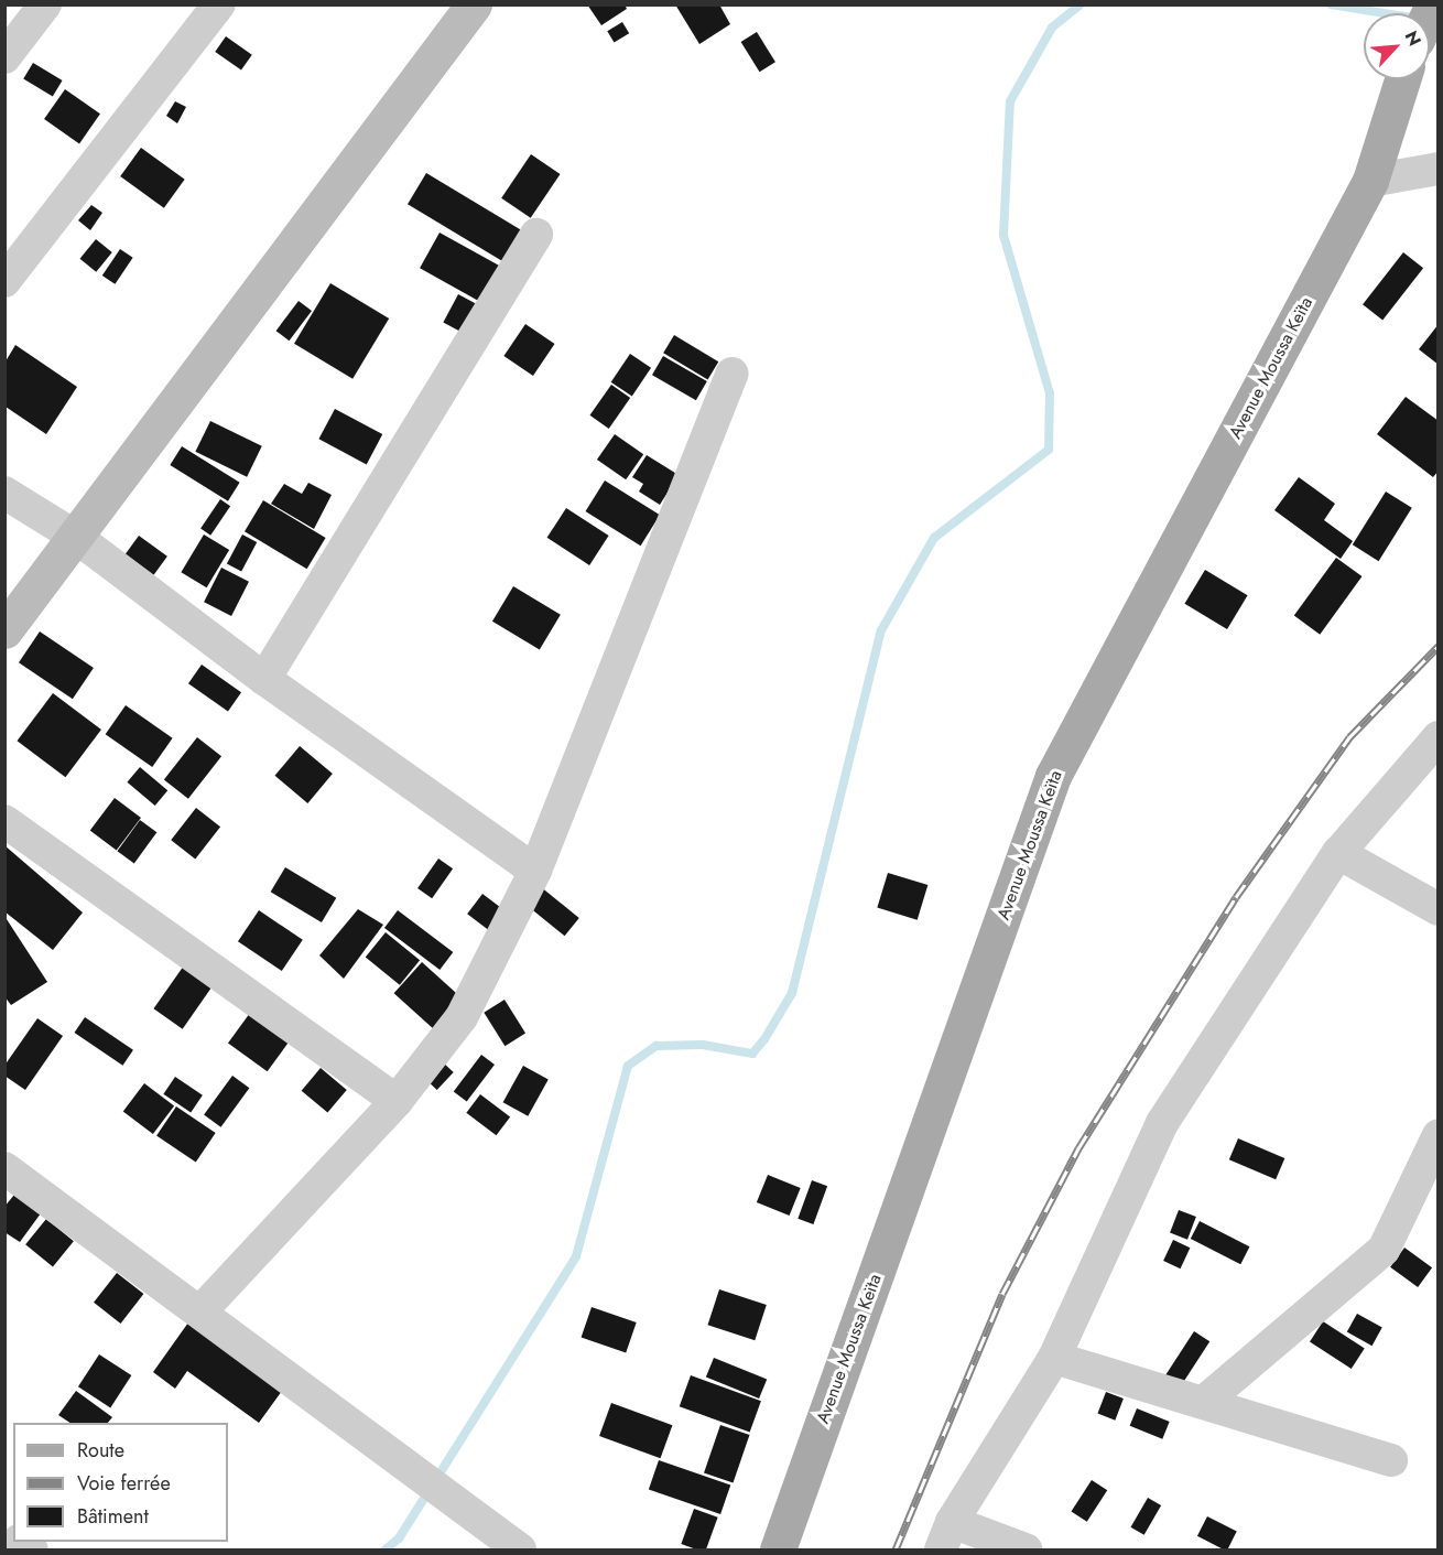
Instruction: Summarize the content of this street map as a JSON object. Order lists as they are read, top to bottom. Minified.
{"streets":{"main road":["Avenue Moussa Keïta"]},"legend":["Route","Voie ferrée","Bâtiment"],"north":"top right"}
